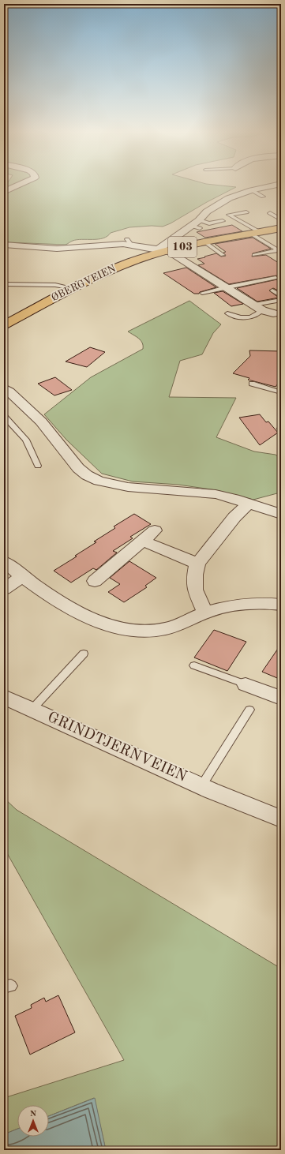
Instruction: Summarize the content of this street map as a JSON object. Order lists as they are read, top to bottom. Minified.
{"streets":{"main road":["103","ØBERGVEIEN"],"street":["GRINDTJERNVEIEN"]},"north":"top"}
